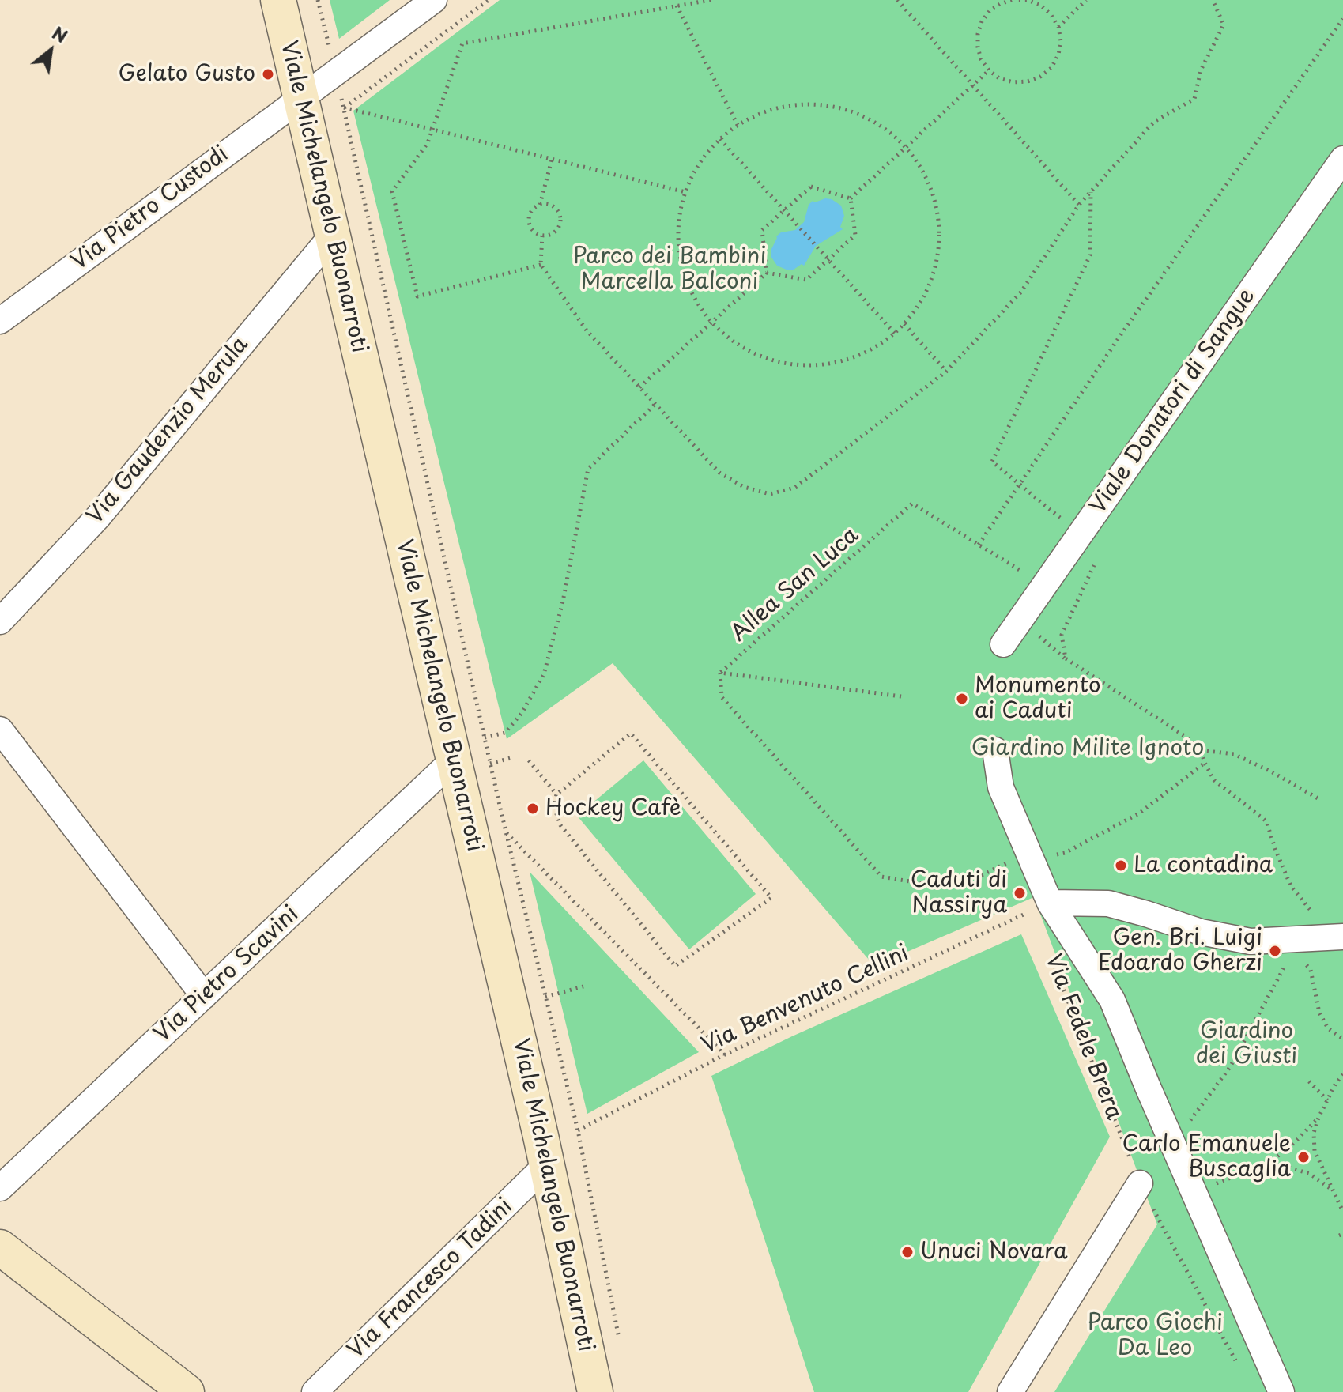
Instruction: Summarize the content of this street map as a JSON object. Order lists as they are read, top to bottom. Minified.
{"streets":{"street":["Viale Michelangelo Buonarroti","Via Pietro Custodi","Viale Donatori di Sangue","Via Gaudenzio Merula","Via Pietro Scavini","Via Francesco Tadini"],"path":["Allea San Luca","Via Benvenuto Cellini","Via Fedele Brera"]},"crossings":[["Viale Michelangelo Buonarroti","Via Pietro Custodi"],["Viale Michelangelo Buonarroti","Via Gaudenzio Merula"],["Viale Michelangelo Buonarroti","Via Pietro Scavini"],["Viale Michelangelo Buonarroti","Via Francesco Tadini"],["Viale Donatori di Sangue","Allea San Luca"]],"parks":["Parco dei Bambini Marcella Balconi","Giardino Milite Ignoto","Giardino dei Giusti","Parco Giochi Da Leo"],"places":["Gelato Gusto","Monumento ai Caduti","Hockey Cafè","La contadina","Caduti di Nassirya","Gen. Bri. Luigi Edoardo Gherzi","Carlo Emanuele Buscaglia","Unuci Novara"],"north":"top right"}
